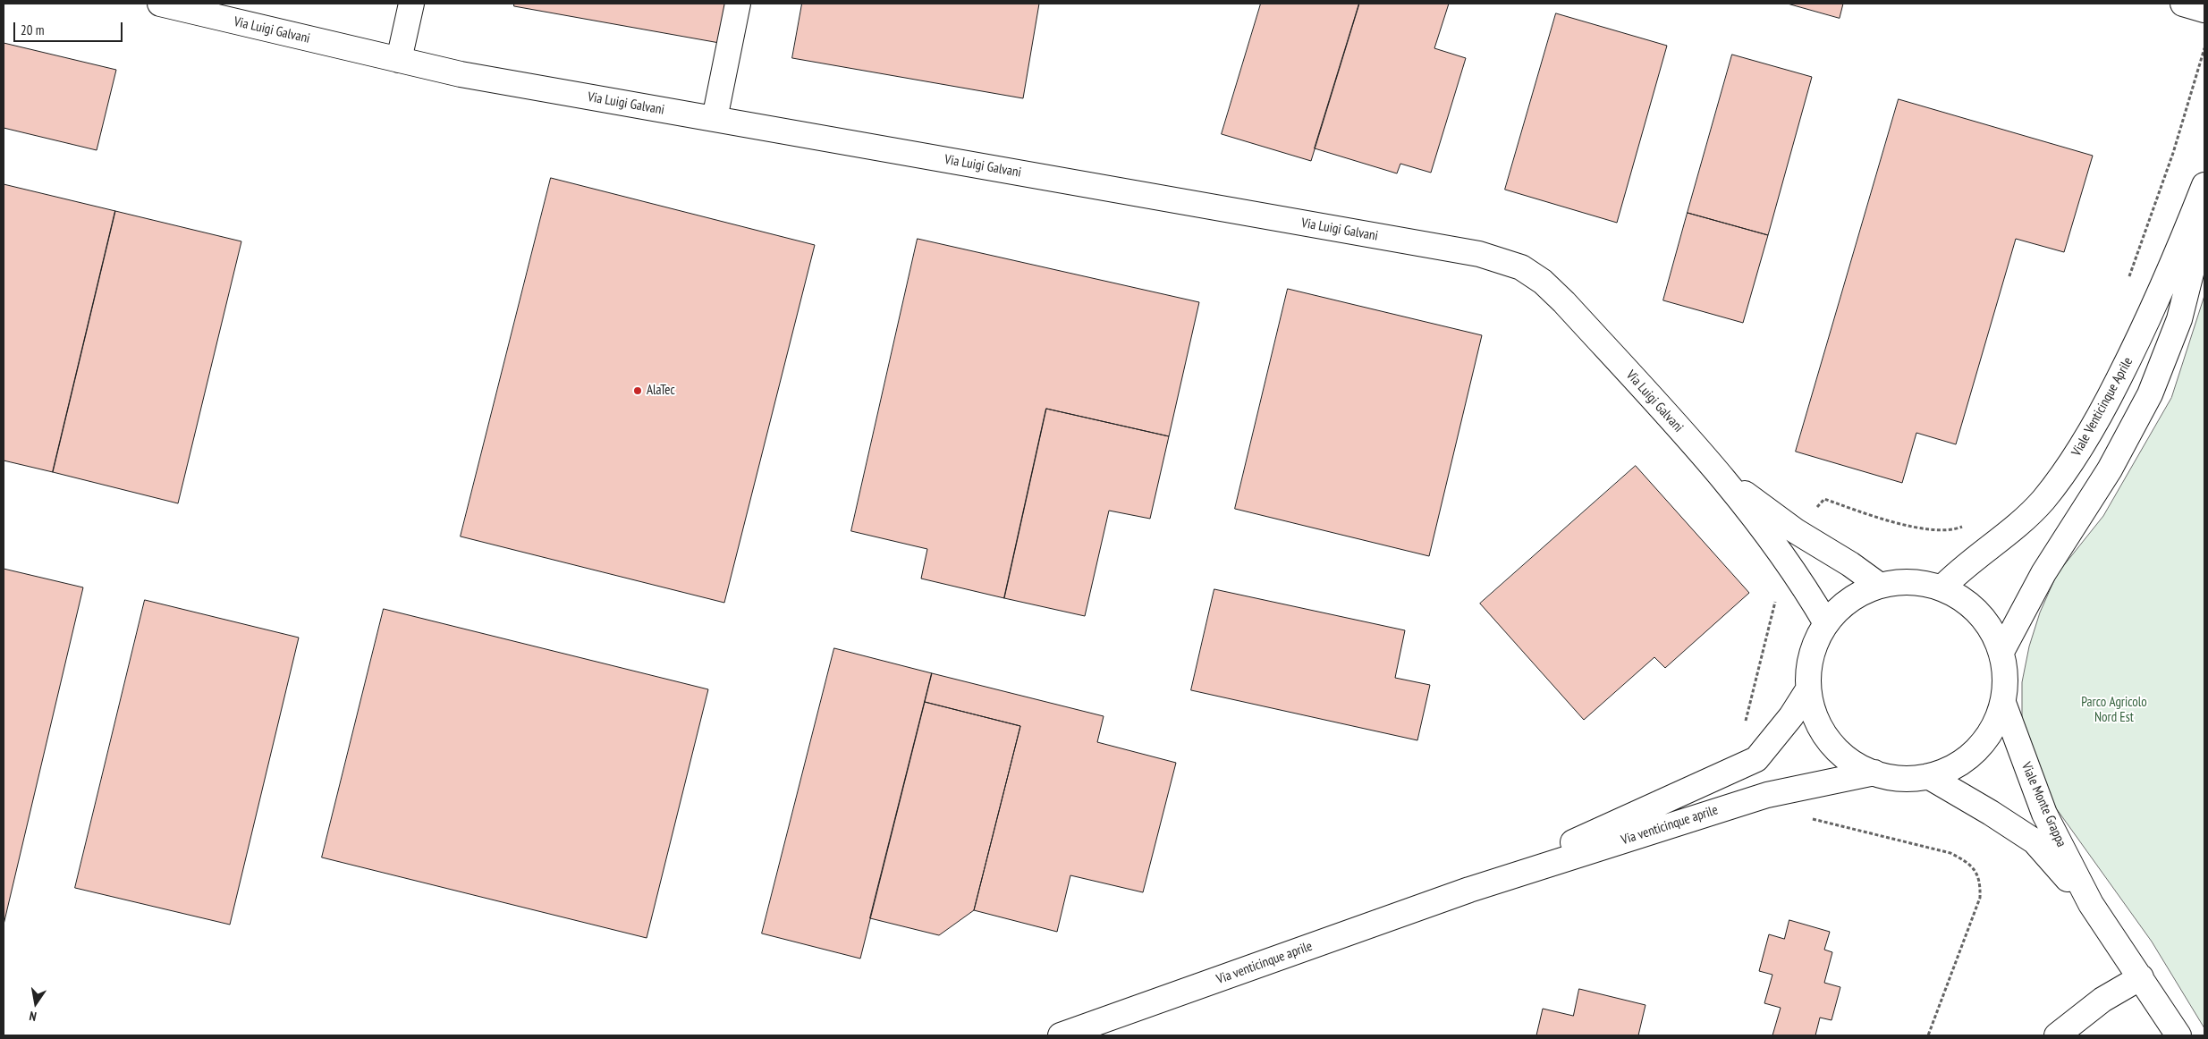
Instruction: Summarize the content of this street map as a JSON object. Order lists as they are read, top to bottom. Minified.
{"streets":{"street":["Via Luigi Galvani","Viale Venticinque Aprile","Viale Monte Grappa","Via venticinque aprile"]},"parks":["Parco Agricolo Nord Est"],"places":["AlaTec"],"scale_bar":"20 m","north":"bottom"}
